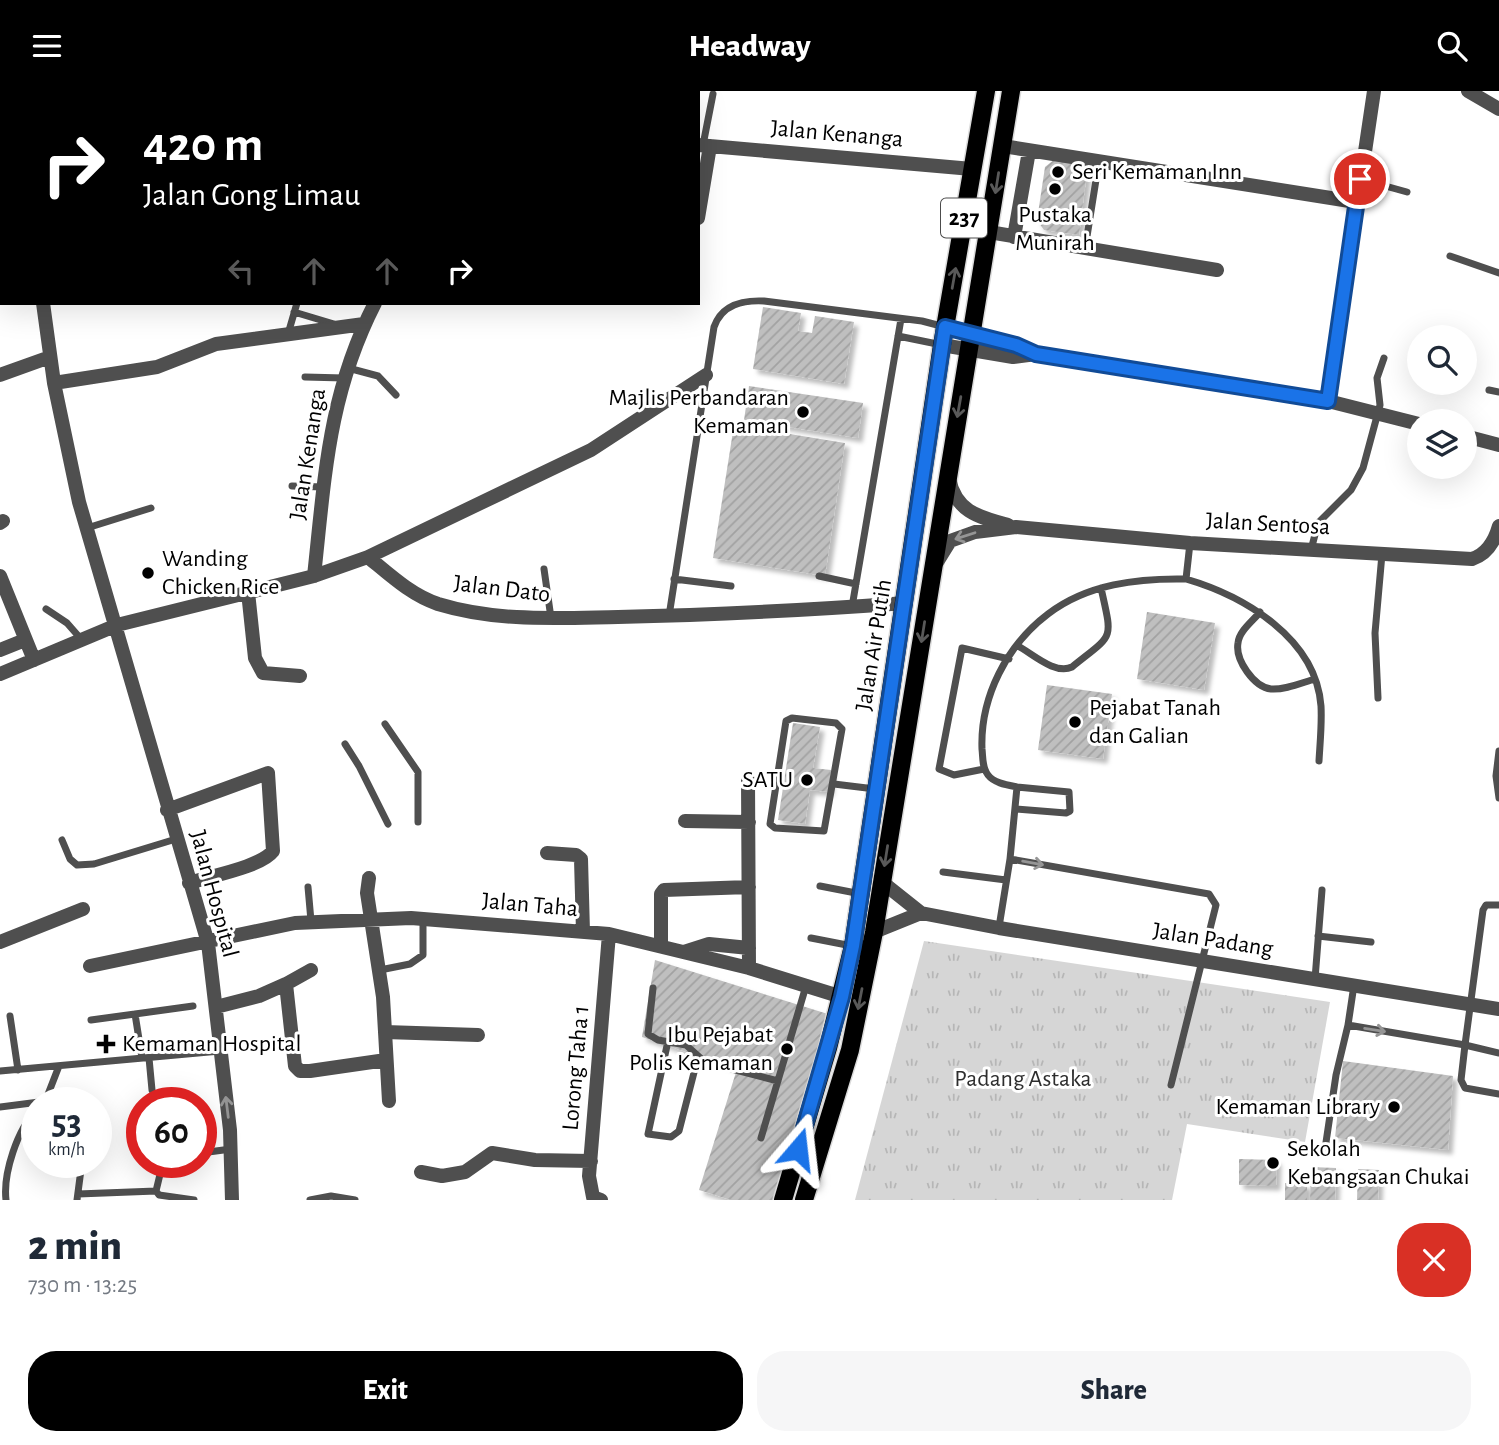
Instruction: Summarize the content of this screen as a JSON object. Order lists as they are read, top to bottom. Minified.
{"streets":{"main road":["237","Jalan Air Putih"],"street":["Jalan Kenanga","Jalan Sentosa","Jalan Dato","Jalan Hospital","Jalan Taha","Jalan Padang","Lorong Taha 1"]},"crossings":[["Jalan Kenanga","Jalan Air Putih"],["Jalan Dato","Jalan Air Putih"],["Jalan Air Putih","Jalan Taha"],["Jalan Hospital","Jalan Taha"],["Jalan Taha","Lorong Taha 1"]],"parks":["Padang Astaka"],"places":{"other":["Seri Kemaman Inn","Pustaka Munirah","Majlis Perbandaran Kemaman","Wanding Chicken Rice","Pejabat Tanah dan Galian","SATU","Ibu Pejabat Polis Kemaman","Kemaman Library","Sekolah Kebangsaan Chukai"],"health":["Kemaman Hospital"]},"page":{"header":"Headway","turn":["420 m","Jalan Gong Limau"],"speed":"53 km/h","limit":"60","heading":["2 min","730 m · 13:25"],"buttons":["Exit","Share"]}}
